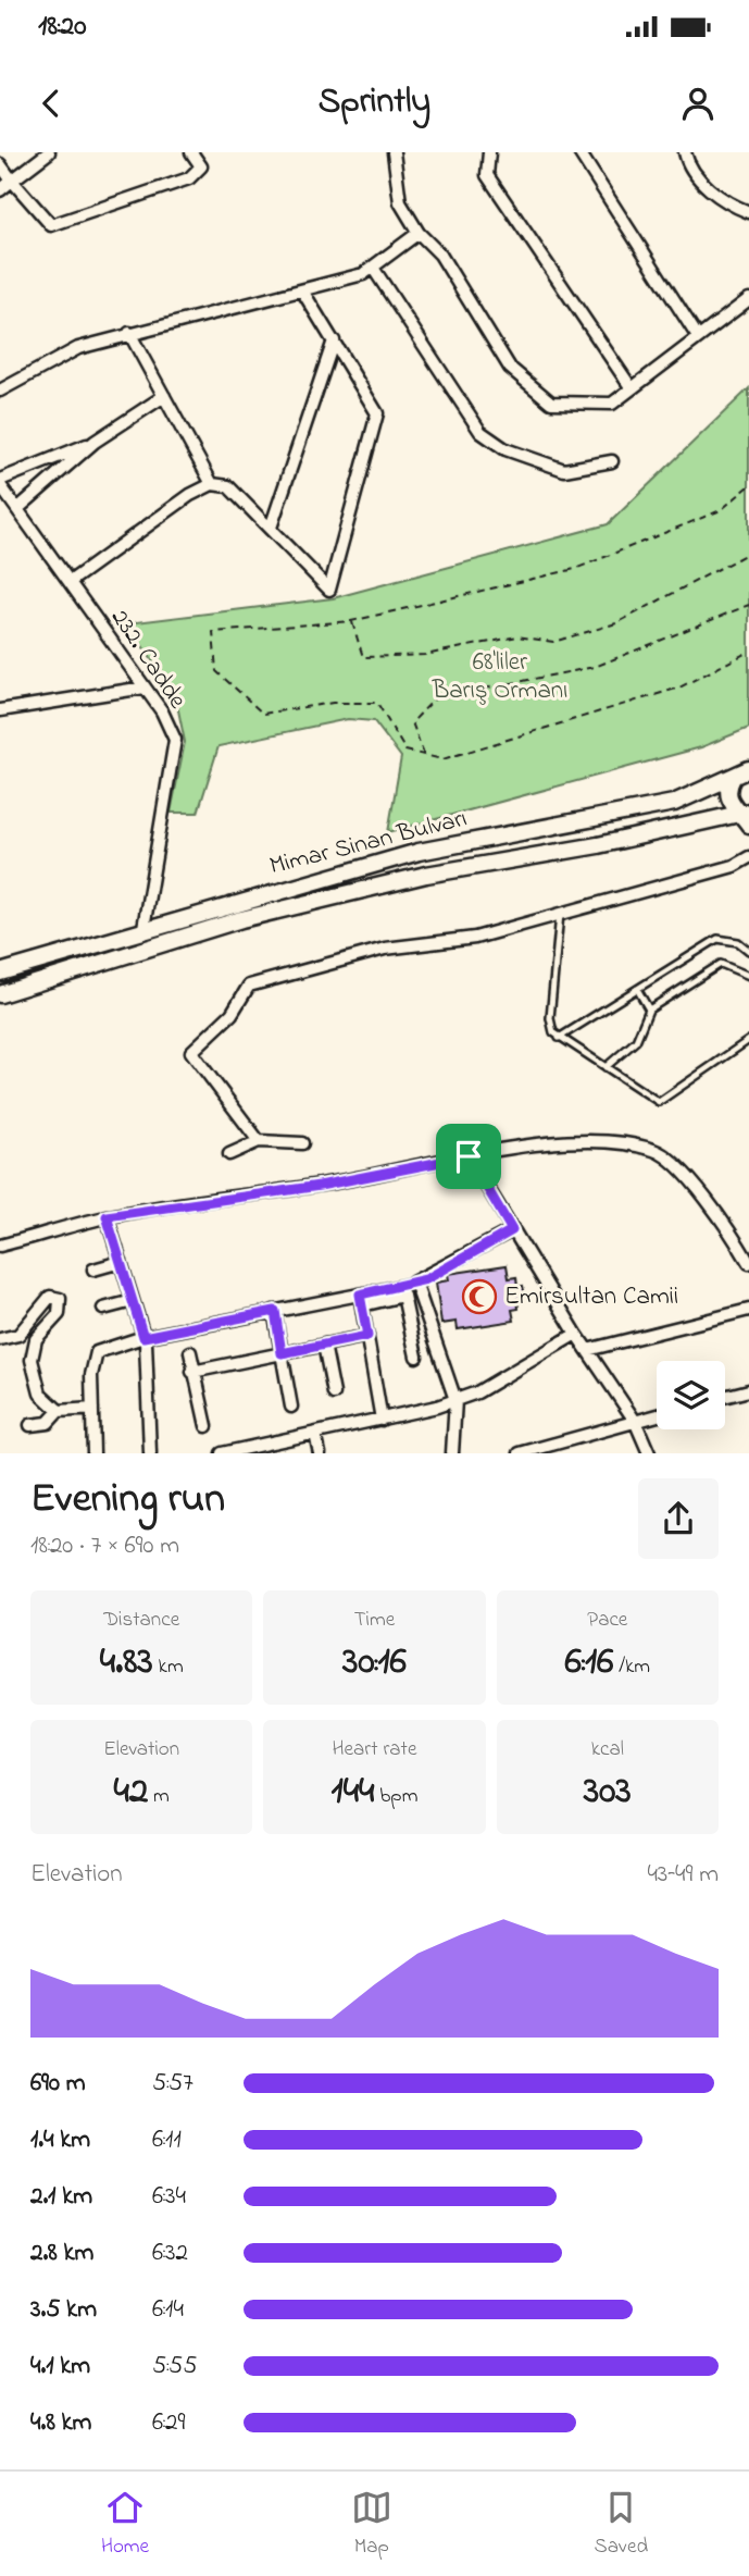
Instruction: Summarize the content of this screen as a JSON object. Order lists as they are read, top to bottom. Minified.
{"streets":{"main road":["Mimar Sinan Bulvarı"],"street":["232. Cadde"]},"crossings":[["232. Cadde","Mimar Sinan Bulvarı"]],"parks":["68'liler Barış Ormanı"],"places":{"mosque":["Emirsultan Camii"]},"page":{"status":"18:20","header":"Sprintly","heading":["Evening run","18:20 · 7 × 690 m"],"stats":[["Distance","4.83 km"],["Time","30:16"],["Pace","6:16 /km"],["Elevation","42 m"],["Heart rate","144 bpm"],["kcal","303"]],"chart":["Elevation","43–49 m"],"list":[{"name":"690 m","note":"5:57"},{"name":"1.4 km","note":"6:11"},{"name":"2.1 km","note":"6:34"},{"name":"2.8 km","note":"6:32"},{"name":"3.5 km","note":"6:14"},{"name":"4.1 km","note":"5:55"},{"name":"4.8 km","note":"6:29"}],"tabs":["Home","Map","Saved"]}}
